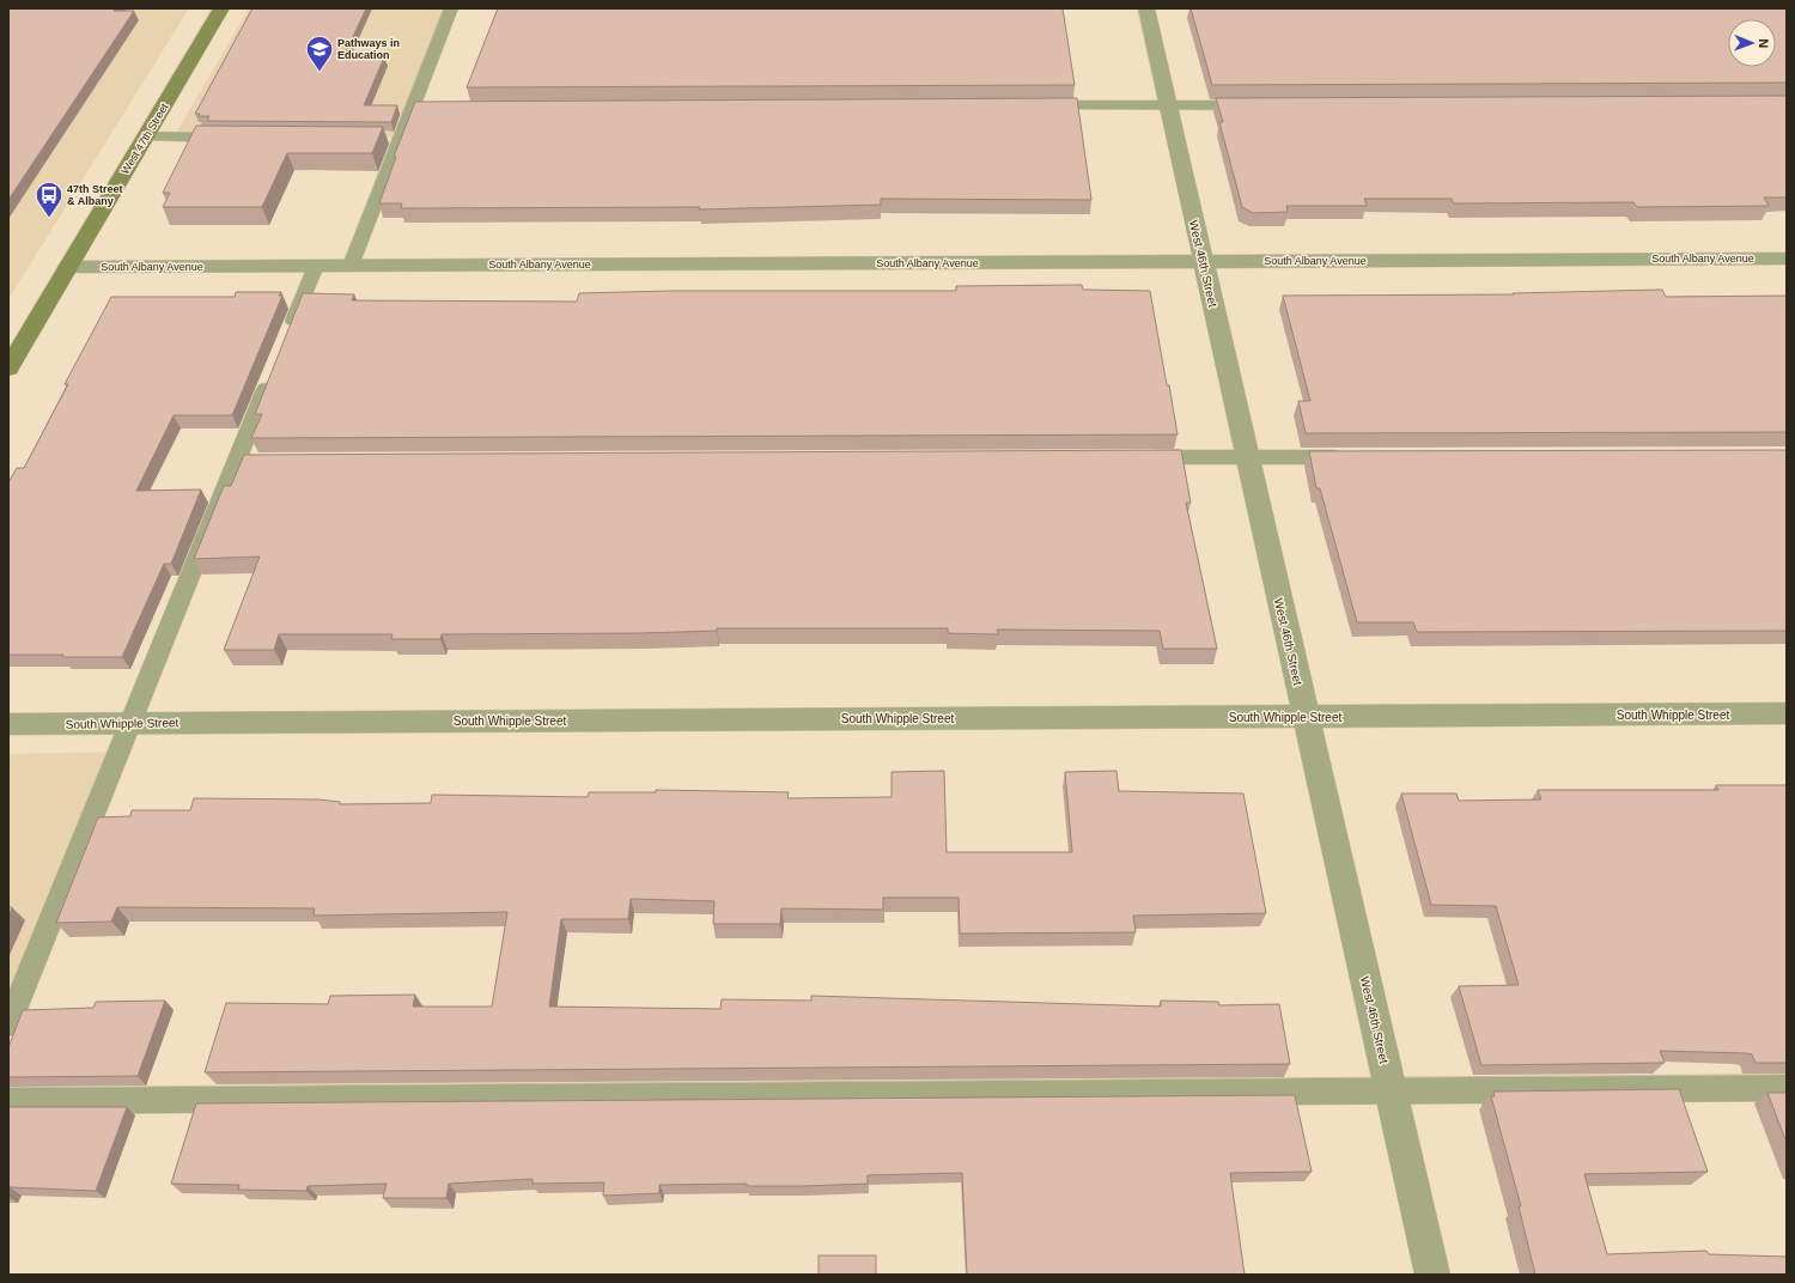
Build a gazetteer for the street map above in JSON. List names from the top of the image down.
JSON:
{
  "streets": {
    "main road": ["West 47th Street"],
    "street": ["South Albany Avenue", "West 46th Street", "South Whipple Street"]
  },
  "crossings": [
    ["West 47th Street", "South Albany Avenue"],
    ["South Albany Avenue", "West 46th Street"],
    ["West 46th Street", "South Whipple Street"]
  ],
  "places": {
    "school or university": ["Pathways in Education"],
    "bus stop": ["47th Street & Albany"]
  },
  "north": "right"
}
